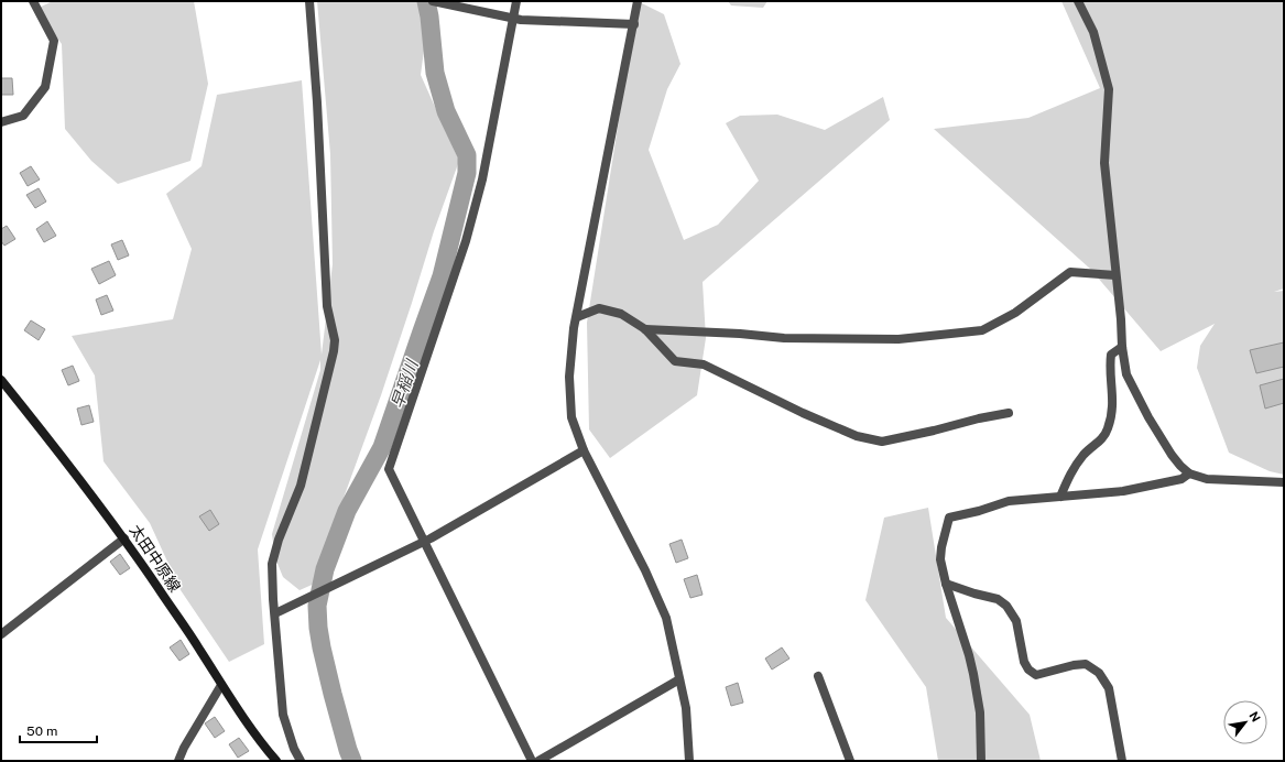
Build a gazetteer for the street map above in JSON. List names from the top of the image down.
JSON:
{
  "streets": {
    "main road": ["太田中原線"]
  },
  "water": ["早稲川"],
  "scale_bar": "50 m",
  "north": "top right"
}
